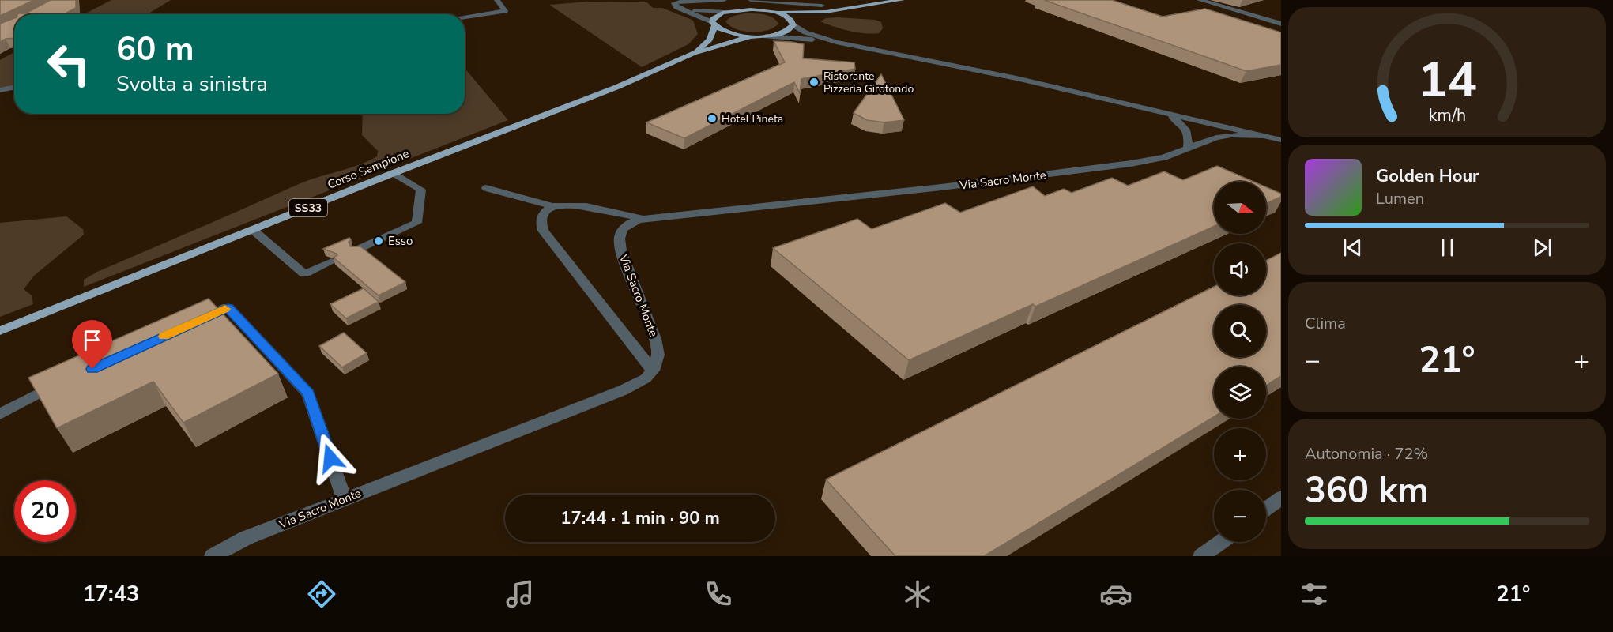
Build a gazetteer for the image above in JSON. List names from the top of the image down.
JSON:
{
  "streets": {
    "main road": ["Corso Sempione", "SS33"],
    "street": ["Via Sacro Monte"]
  },
  "places": ["Ristorante Pizzeria Girotondo", "Hotel Pineta", "Esso"],
  "north": "right",
  "page": {
    "turn": ["60 m", "Svolta a sinistra"],
    "song": ["Golden Hour", "Lumen"],
    "map_buttons": ["+", "−"],
    "tile": [
      "Clima",
      ["Autonomia · 72%", "360 km"]
    ],
    "heat": ["−", "21°", "+"],
    "limit": "20",
    "trip": "17:44 · 1 min · 90 m",
    "tabs": ["17:43", "21°"],
    "gauge": ["14", "km/h"]
  }
}
